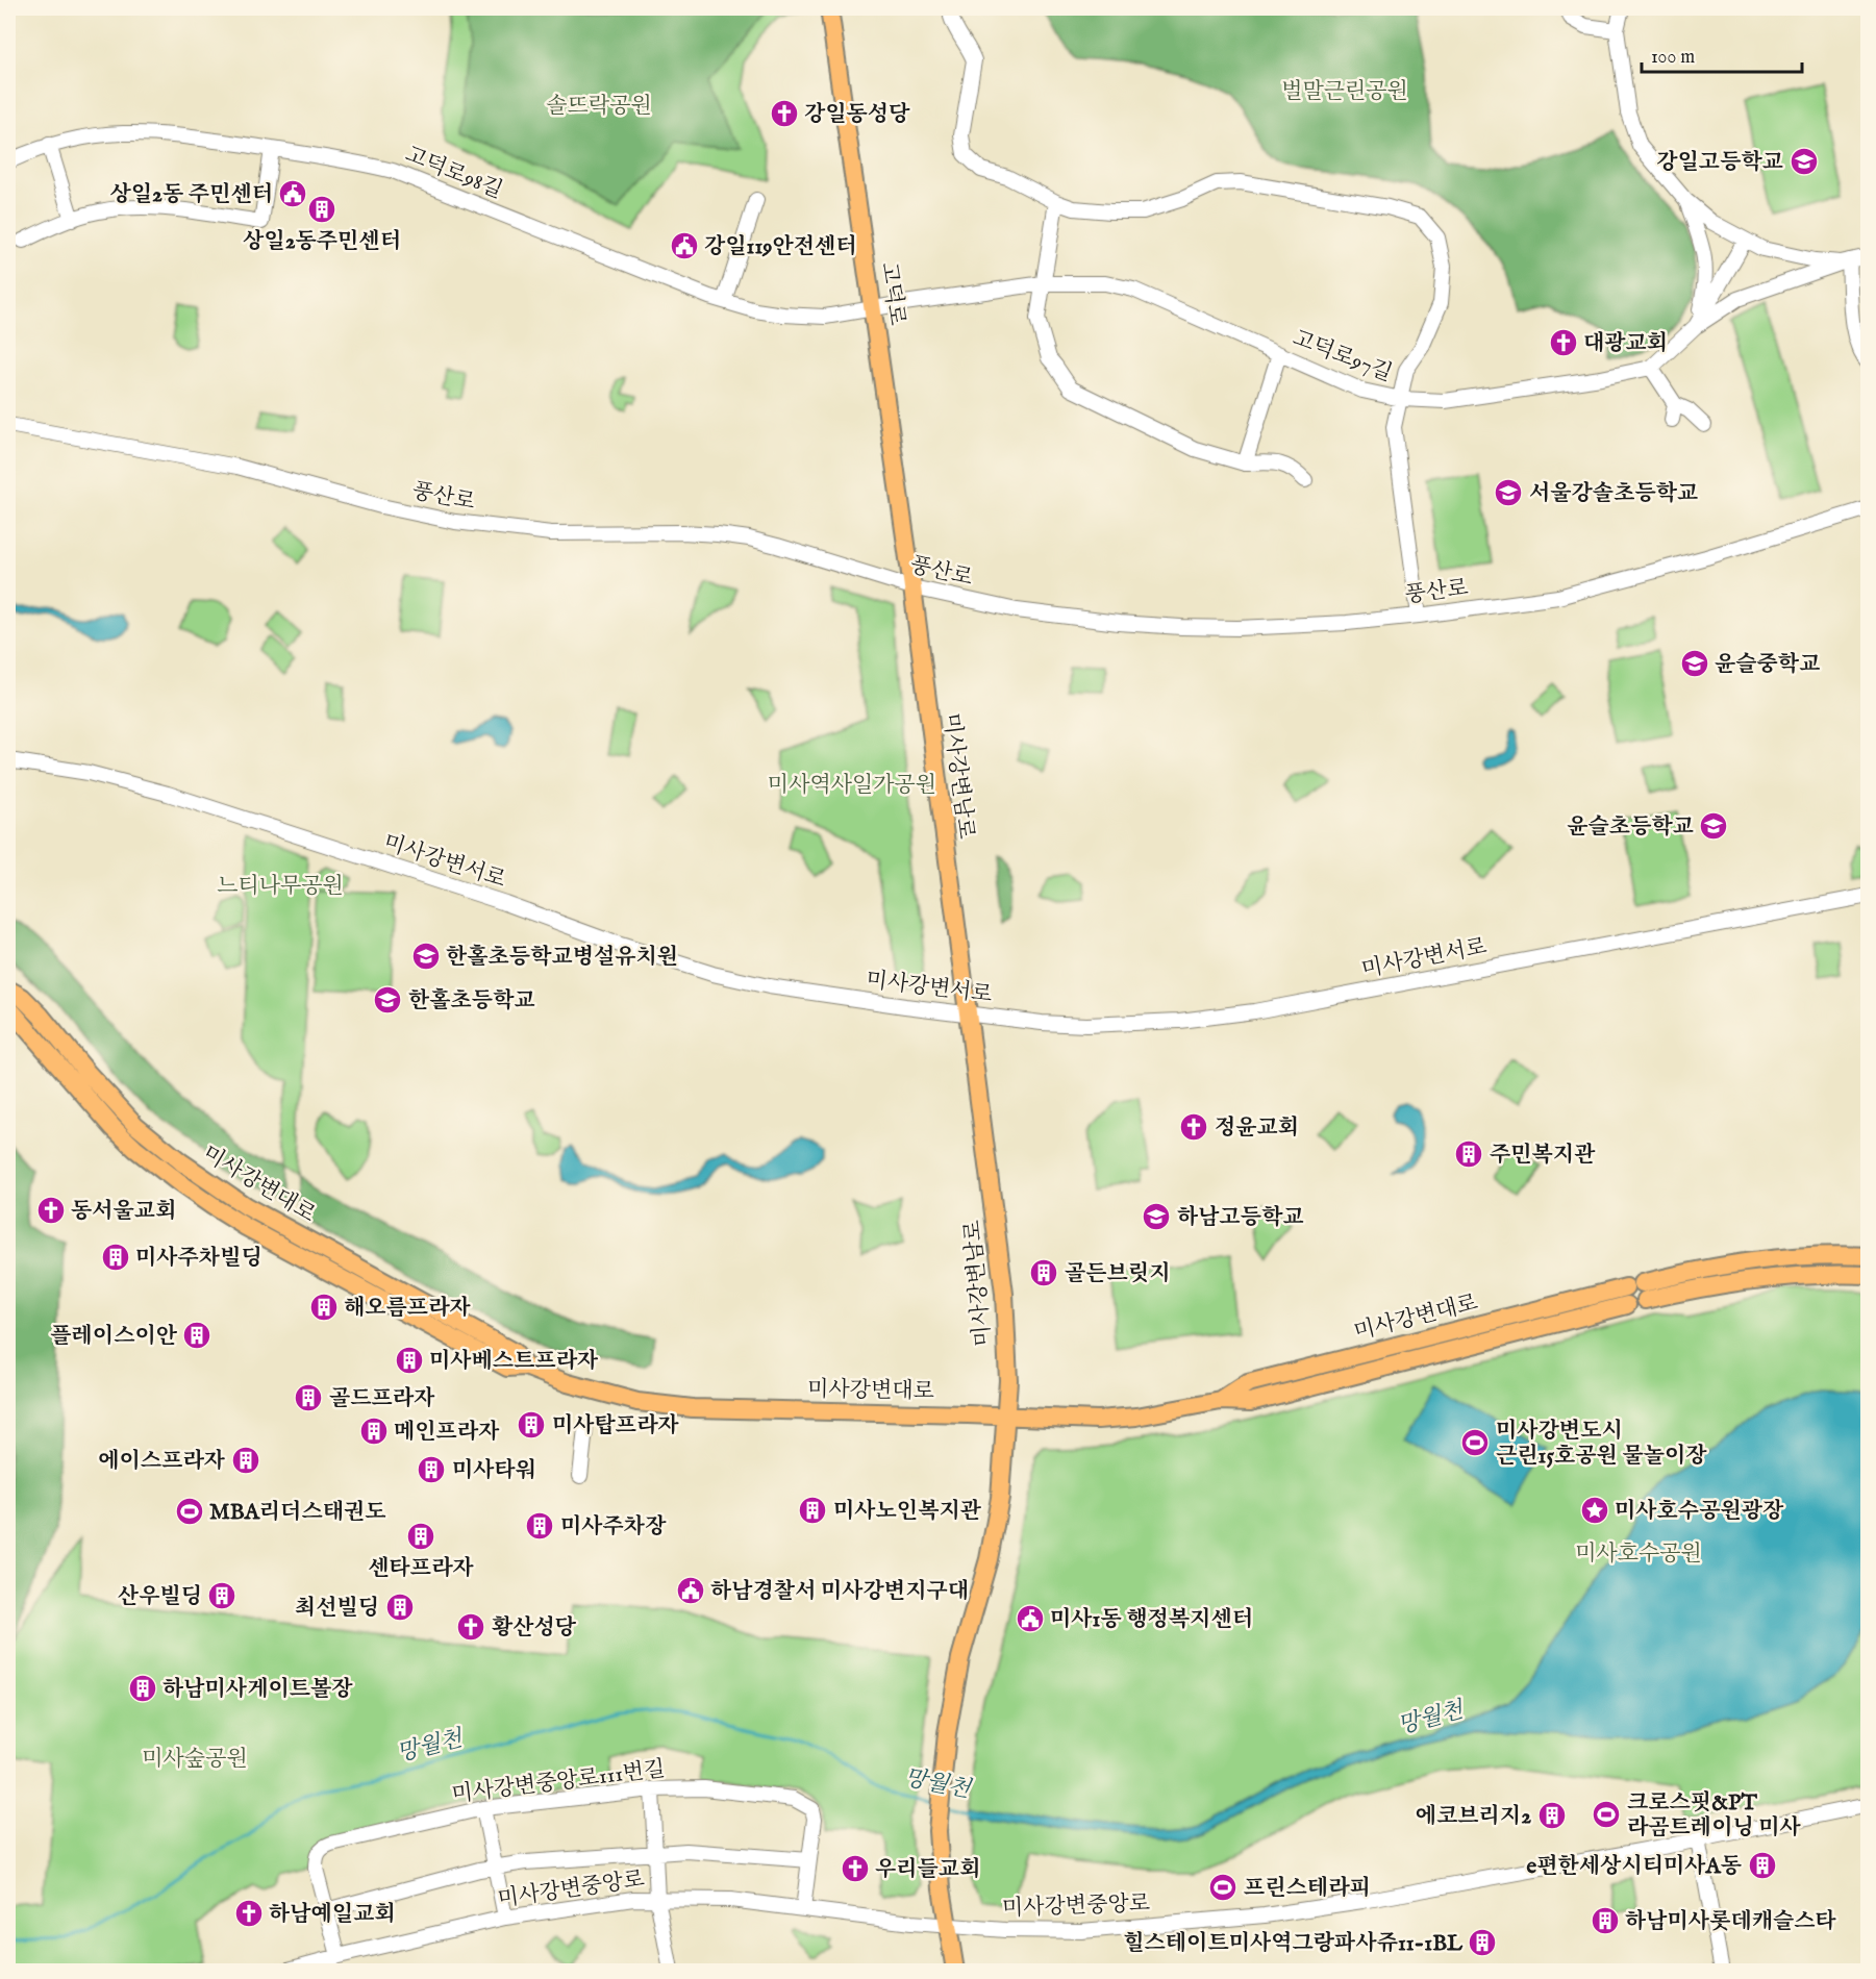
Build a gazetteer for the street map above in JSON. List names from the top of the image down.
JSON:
{
  "streets": {
    "main road": ["고덕로", "미사강변남로", "미사강변대로"],
    "street": [
      "고덕로98길",
      "고덕로97길",
      "풍산로",
      "미사강변서로",
      "미사강변중앙로111번길",
      "미사강변중앙로"
    ]
  },
  "crossings": [
    ["고덕로98길", "고덕로"],
    ["고덕로98길", "고덕로97길"],
    ["고덕로", "고덕로97길"],
    ["고덕로", "풍산로"],
    ["고덕로", "미사강변남로"],
    ["풍산로", "미사강변남로"],
    ["미사강변남로", "미사강변서로"],
    ["미사강변남로", "미사강변대로"],
    ["미사강변남로", "미사강변중앙로"],
    ["미사강변중앙로111번길", "미사강변중앙로"]
  ],
  "water": ["망월천"],
  "parks": [
    "벌말근린공원",
    "솔뜨락공원",
    "미사역사일가공원",
    "느티나무공원",
    "미사호수공원",
    "미사숲공원"
  ],
  "places": {
    "church": [
      "강일동성당",
      "대광교회",
      "정윤교회",
      "동서울교회",
      "황산성당",
      "우리들교회",
      "하남예일교회"
    ],
    "school or university": [
      "강일고등학교",
      "서울강솔초등학교",
      "윤슬중학교",
      "윤슬초등학교",
      "한홀초등학교병설유치원",
      "한홀초등학교",
      "하남고등학교"
    ],
    "public building": [
      "상일2동 주민센터",
      "강일119안전센터",
      "하남경찰서 미사강변지구대",
      "미사1동 행정복지센터"
    ],
    "building": [
      "상일2동주민센터",
      "주민복지관",
      "미사주차빌딩",
      "골든브릿지",
      "해오름프라자",
      "플레이스이안",
      "미사베스트프라자",
      "골드프라자",
      "미사탑프라자",
      "메인프라자",
      "에이스프라자",
      "미사타워",
      "미사노인복지관",
      "미사주차장",
      "센타프라자",
      "산우빌딩",
      "최선빌딩",
      "하남미사게이트볼장",
      "에코브리지2",
      "e편한세상시티미사A동",
      "하남미사롯데캐슬스타",
      "힐스테이트미사역그랑파사쥬11-1BL"
    ],
    "sports": [
      "미사강변도시 근린15호공원 물놀이장",
      "MBA리더스태권도",
      "크로스핏&PT 라곰트레이닝 미사",
      "프린스테라피"
    ],
    "place": ["미사호수공원광장"]
  },
  "scale_bar": "100 m"
}
